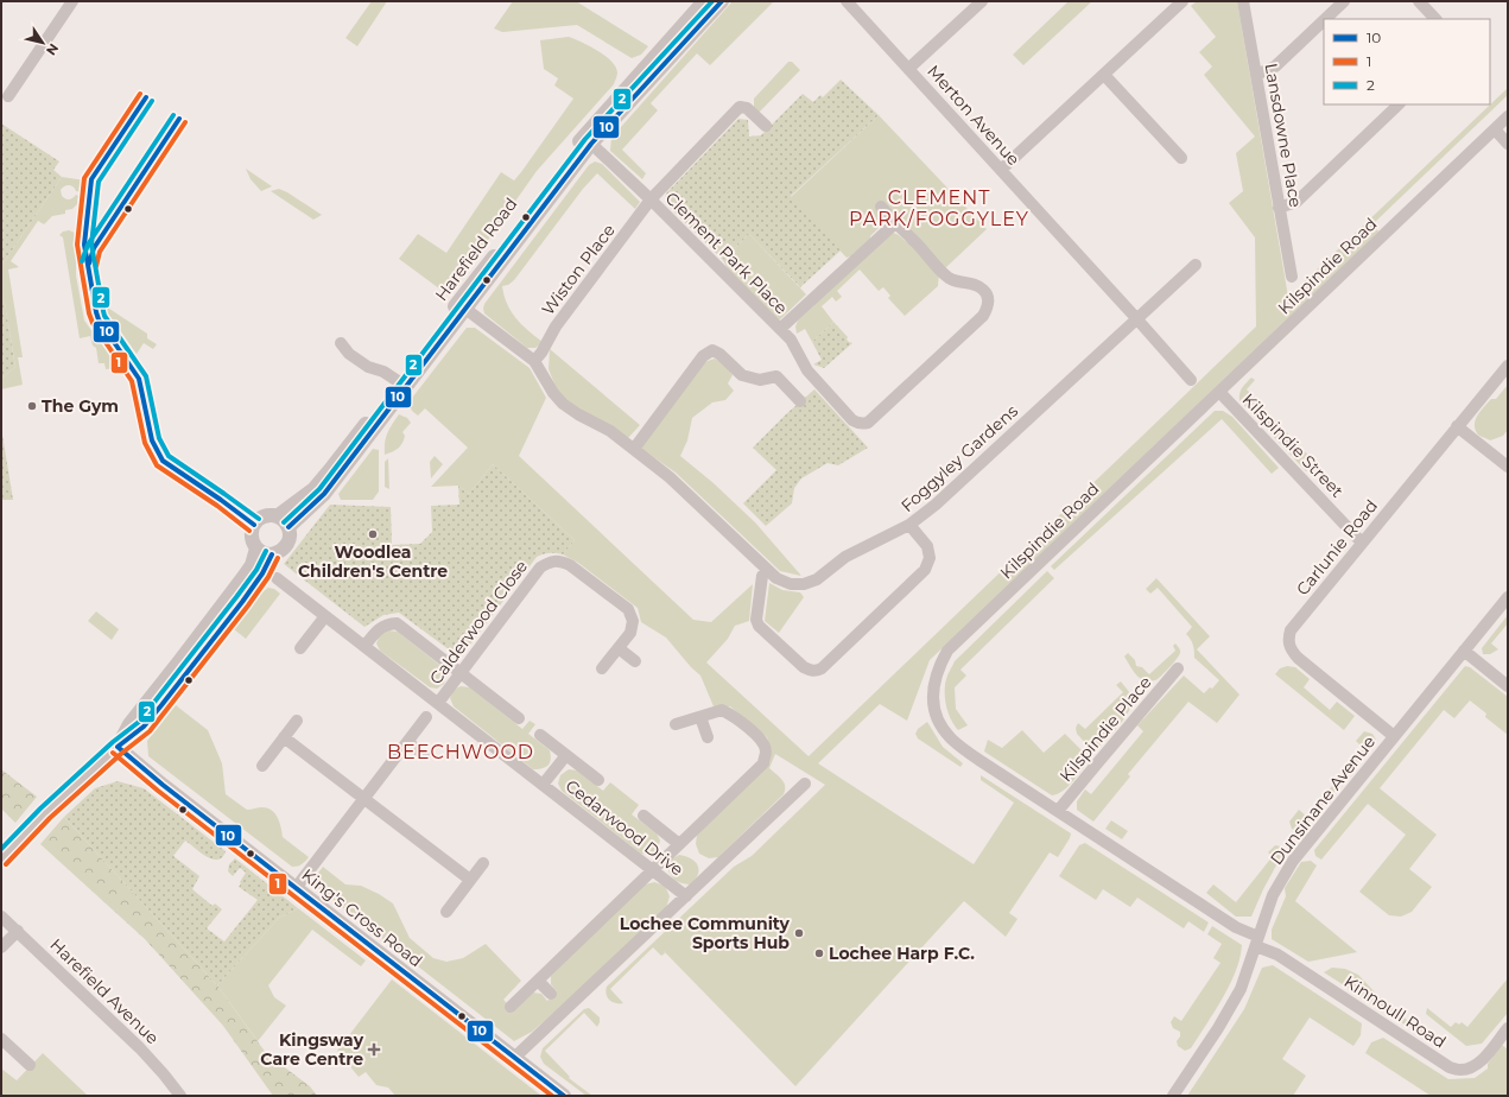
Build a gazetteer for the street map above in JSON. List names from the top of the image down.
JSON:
{
  "streets": {
    "street": [
      "Merton Avenue",
      "Lansdowne Place",
      "Harefield Road",
      "Clement Park Place",
      "Kilspindie Road",
      "Wiston Place",
      "Kilspindie Street",
      "Foggyley Gardens",
      "Carlunie Road",
      "Calderwood Close",
      "Kilspindie Place",
      "Dunsinane Avenue",
      "Cedarwood Drive",
      "King's Cross Road",
      "Harefield Avenue",
      "Kinnoull Road"
    ]
  },
  "crossings": [
    ["Merton Avenue", "Foggyley Gardens"],
    ["Harefield Road", "Clement Park Place"],
    ["Harefield Road", "Foggyley Gardens"],
    ["Harefield Road", "King's Cross Road"],
    ["Clement Park Place", "Wiston Place"],
    ["Kilspindie Road", "Kilspindie Street"],
    ["Kilspindie Road", "Kilspindie Place"],
    ["Kilspindie Road", "Dunsinane Avenue"],
    ["Kilspindie Road", "Kinnoull Road"],
    ["Wiston Place", "Foggyley Gardens"],
    ["Kilspindie Street", "Carlunie Road"],
    ["Carlunie Road", "Dunsinane Avenue"],
    ["Calderwood Close", "Cedarwood Drive"],
    ["Dunsinane Avenue", "Kinnoull Road"]
  ],
  "districts": ["CLEMENT PARK/FOGGYLEY", "BEECHWOOD"],
  "places": {
    "other": [
      "The Gym",
      "Woodlea Children's Centre",
      "Lochee Community Sports Hub",
      "Lochee Harp F.C."
    ],
    "health": ["Kingsway Care Centre"]
  },
  "lines": ["transit line 10", "transit line 2", "transit line 1"],
  "legend": ["10", "1", "2"],
  "north": "bottom right"
}
